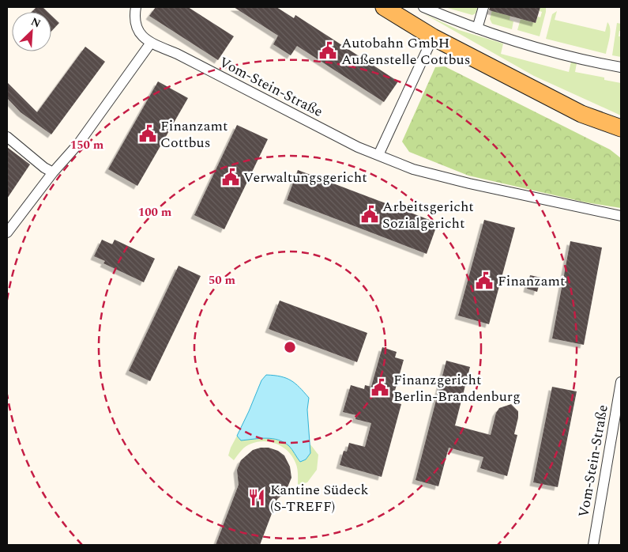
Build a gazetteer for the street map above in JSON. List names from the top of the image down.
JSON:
{
  "streets": {
    "street": ["Vom-Stein-Straße"]
  },
  "places": {
    "public building": [
      "Autobahn GmbH Außenstelle Cottbus",
      "Finanzamt Cottbus",
      "Verwaltungsgericht",
      "Arbeitsgericht Sozialgericht",
      "Finanzamt",
      "Finanzgericht Berlin-Brandenburg"
    ],
    "restaurant": ["Kantine Südeck (S-TREFF)"]
  },
  "north": "top right",
  "rings": ["150 m", "100 m", "50 m"]
}
